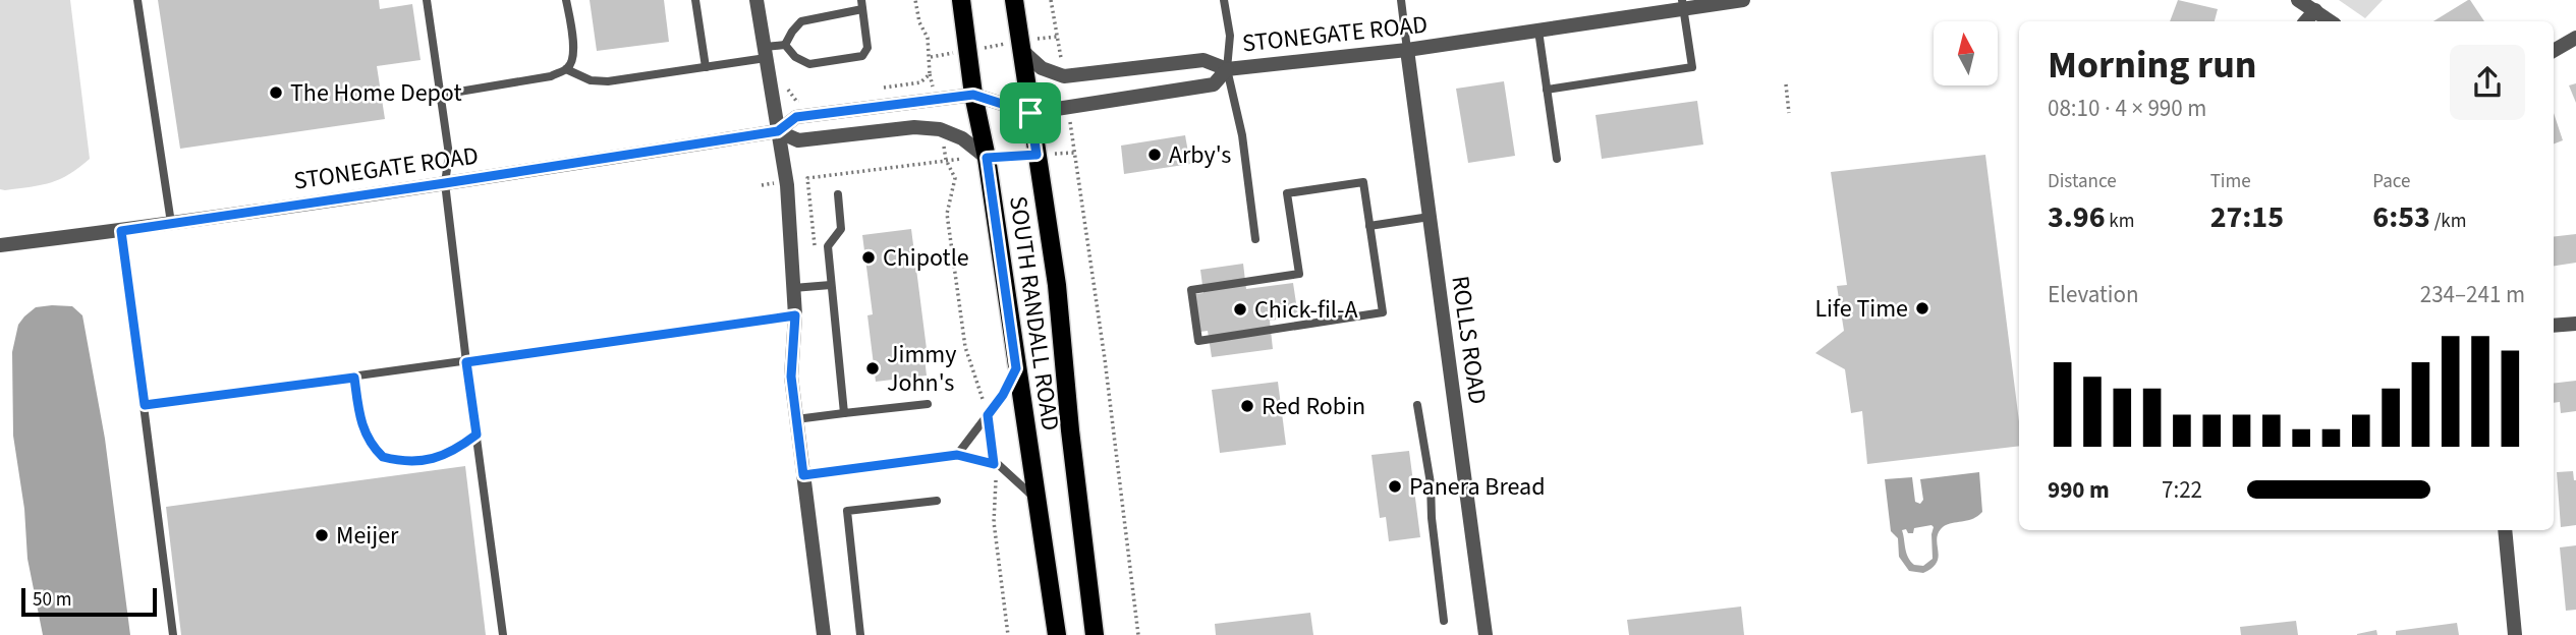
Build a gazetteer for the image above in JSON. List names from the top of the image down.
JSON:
{
  "streets": {
    "main road": ["SOUTH RANDALL ROAD"],
    "street": ["STONEGATE ROAD", "ROLLS ROAD"]
  },
  "crossings": [
    ["STONEGATE ROAD", "SOUTH RANDALL ROAD"],
    ["STONEGATE ROAD", "ROLLS ROAD"]
  ],
  "places": [
    "The Home Depot",
    "Arby's",
    "Chipotle",
    "Life Time",
    "Chick-fil-A",
    "Jimmy John's",
    "Red Robin",
    "Panera Bread",
    "Meijer"
  ],
  "scale_bar": "50 m",
  "north": "top",
  "page": {
    "heading": ["Morning run", "08:10 · 4 × 990 m"],
    "stats": [
      ["Distance", "3.96 km"],
      ["Time", "27:15"],
      ["Pace", "6:53 /km"]
    ],
    "chart": ["Elevation", "234–241 m"],
    "list": [
      {
        "name": "990 m",
        "note": "7:22"
      }
    ],
    "scale": "50 m"
  }
}
